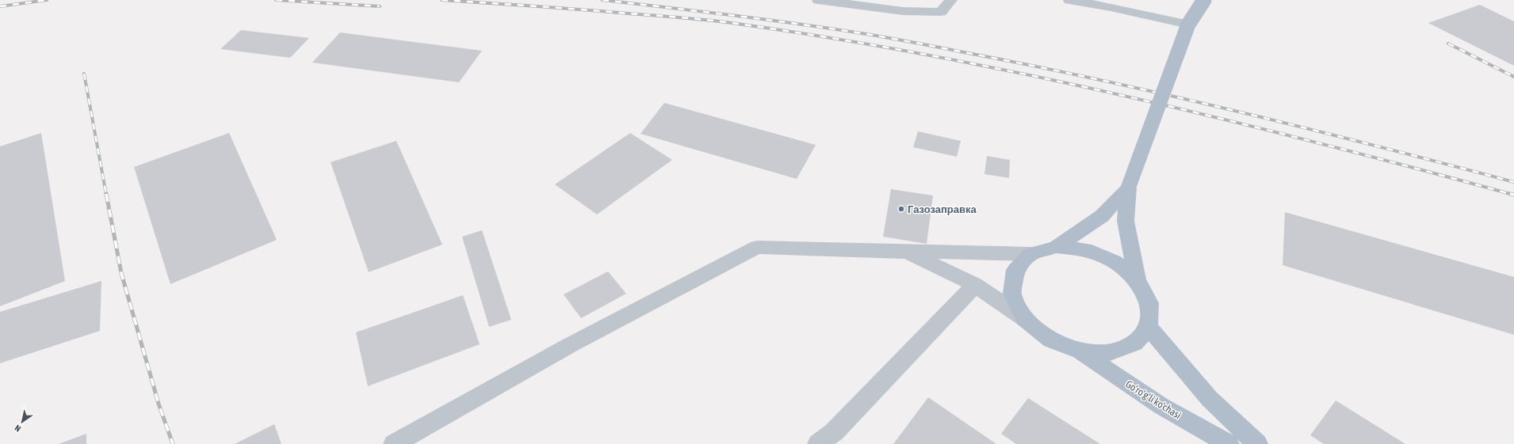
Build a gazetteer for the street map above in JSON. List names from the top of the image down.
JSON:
{
  "streets": {
    "main road": ["Go'ro'g'li ko'chasi"]
  },
  "places": ["Газозаправка"],
  "north": "bottom left"
}
